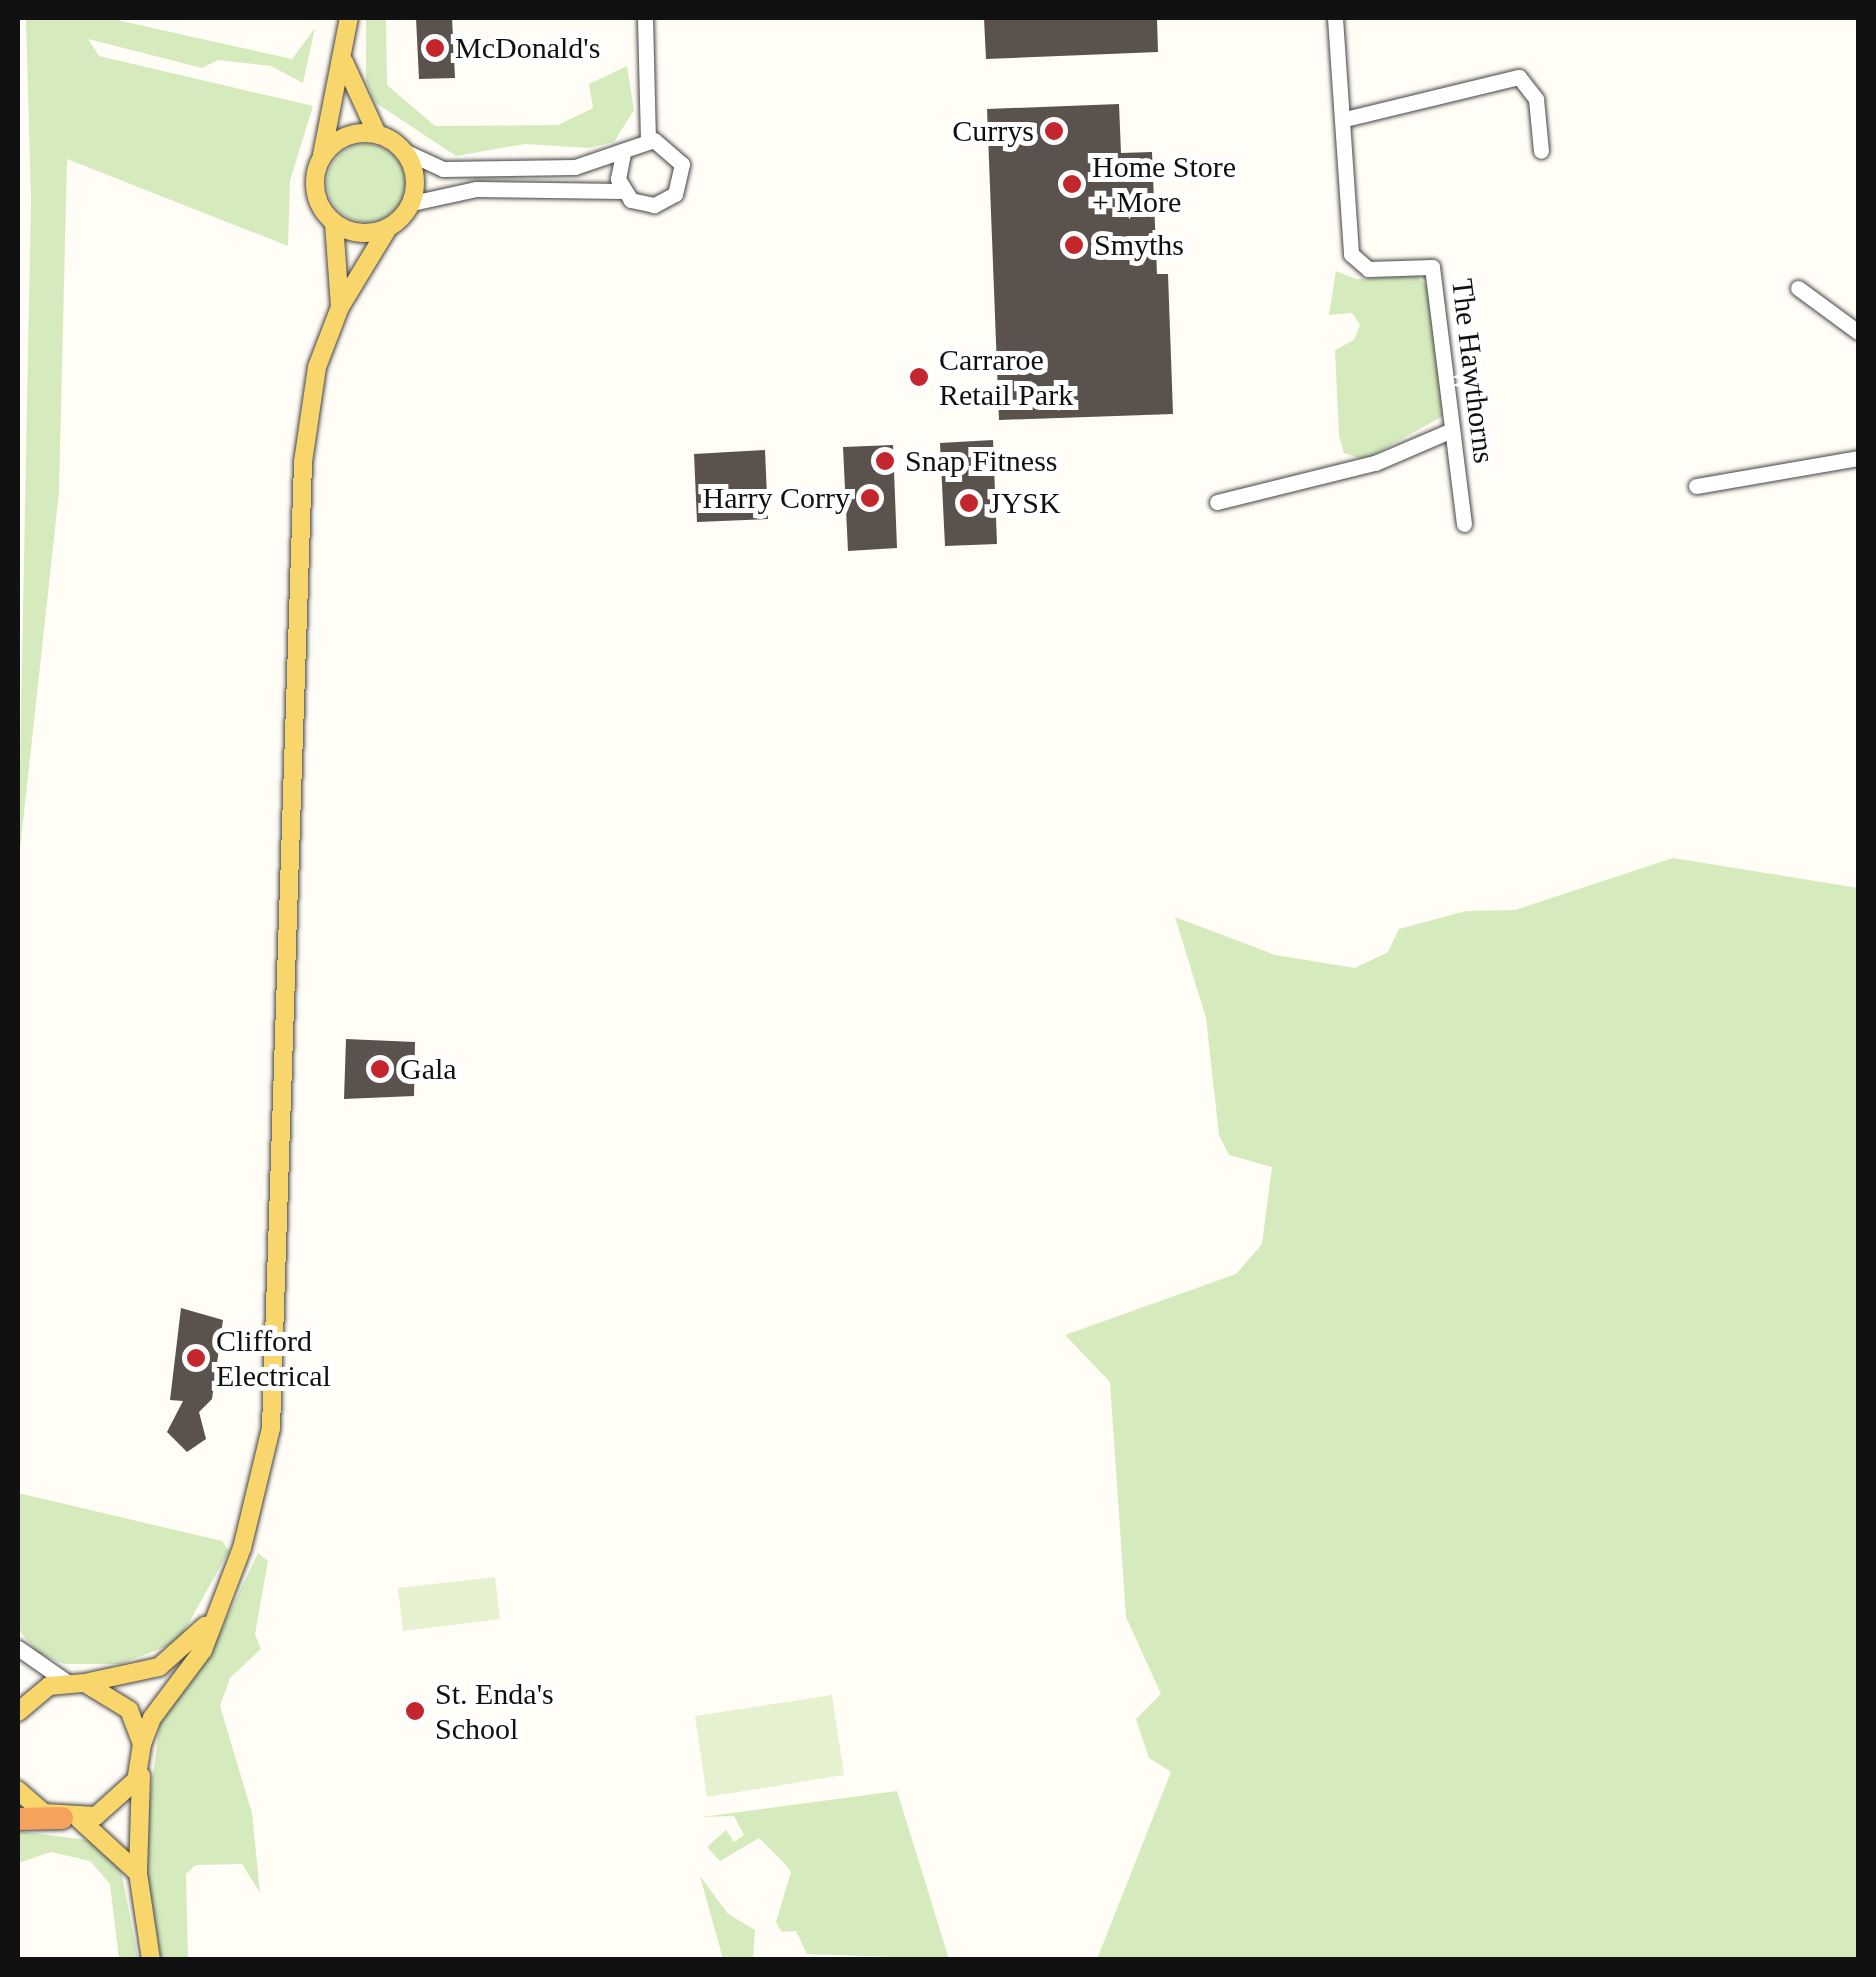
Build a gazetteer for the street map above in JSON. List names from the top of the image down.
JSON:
{
  "streets": {
    "street": ["The Hawthorns"]
  },
  "places": [
    "McDonald's",
    "Currys",
    "Home Store + More",
    "Smyths",
    "Carraroe Retail Park",
    "Snap Fitness",
    "Harry Corry",
    "JYSK",
    "Gala",
    "Clifford Electrical",
    "St. Enda's School"
  ]
}
